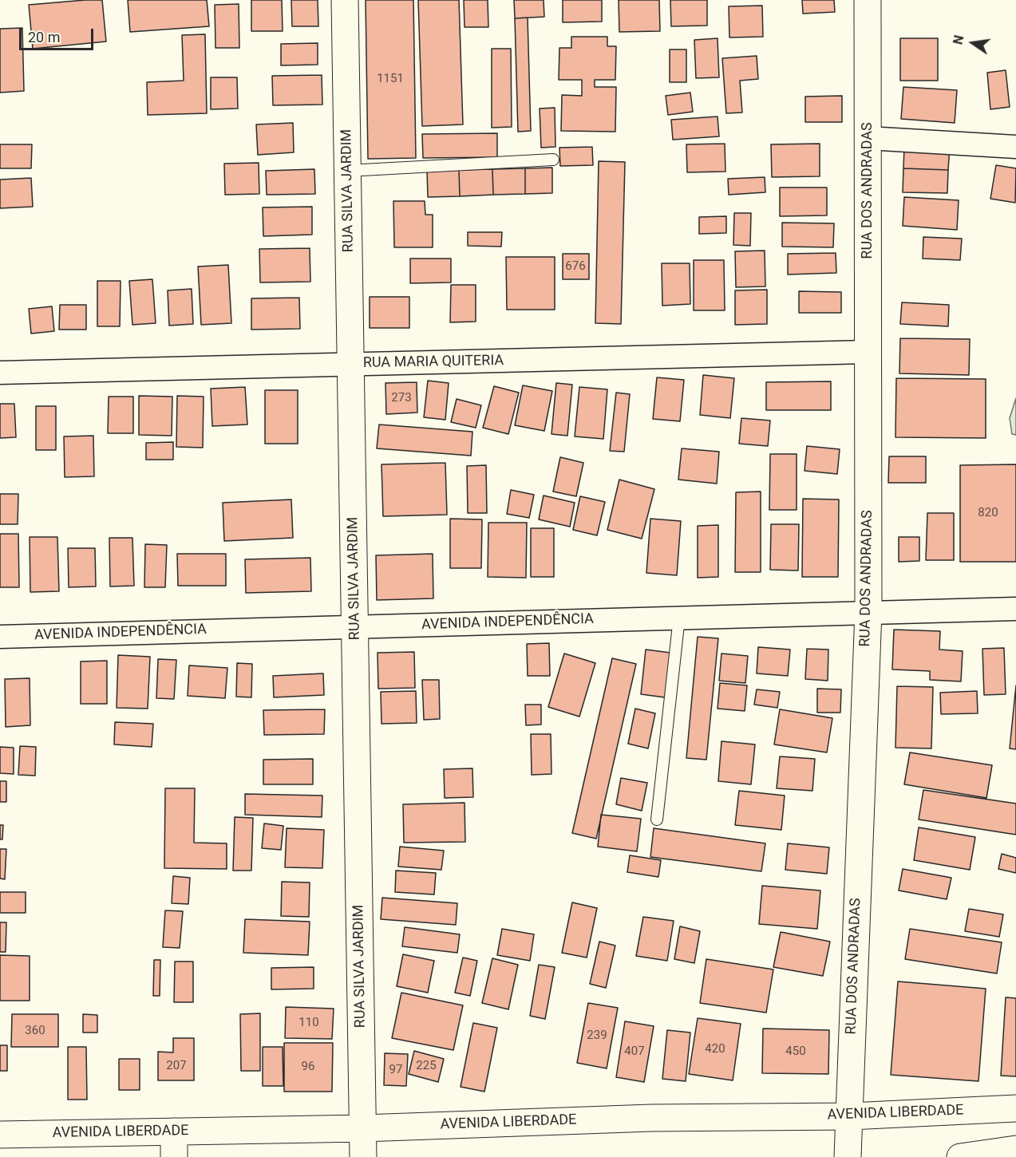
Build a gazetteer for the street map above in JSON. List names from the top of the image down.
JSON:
{
  "streets": {
    "street": [
      "RUA SILVA JARDIM",
      "RUA DOS ANDRADAS",
      "RUA MARIA QUITERIA",
      "AVENIDA INDEPENDÊNCIA",
      "AVENIDA LIBERDADE"
    ]
  },
  "crossings": [
    ["RUA SILVA JARDIM", "RUA MARIA QUITERIA"],
    ["RUA SILVA JARDIM", "AVENIDA INDEPENDÊNCIA"],
    ["RUA SILVA JARDIM", "AVENIDA LIBERDADE"],
    ["RUA DOS ANDRADAS", "RUA MARIA QUITERIA"],
    ["RUA DOS ANDRADAS", "AVENIDA INDEPENDÊNCIA"],
    ["RUA DOS ANDRADAS", "AVENIDA LIBERDADE"]
  ],
  "house_numbers": [
    "1151",
    "676",
    "273",
    "820",
    "110",
    "360",
    "239",
    "420",
    "407",
    "450",
    "207",
    "225",
    "96",
    "97"
  ],
  "scale_bar": "20 m",
  "north": "left"
}
